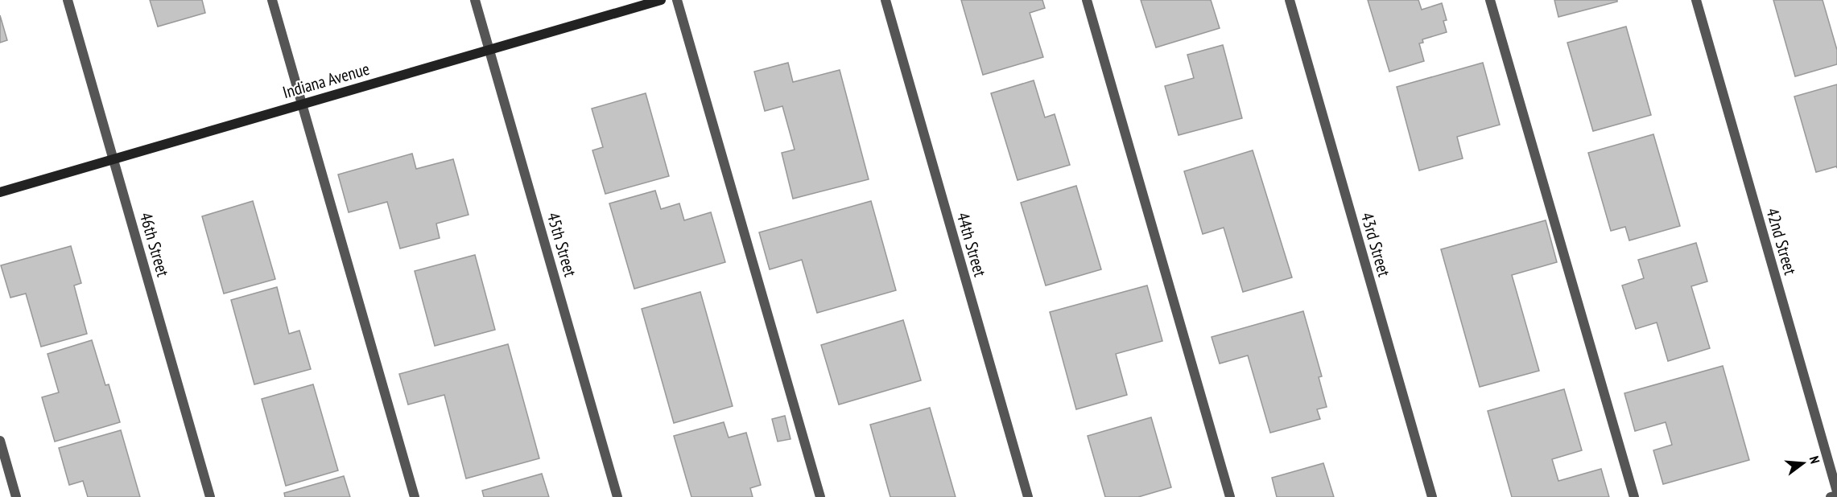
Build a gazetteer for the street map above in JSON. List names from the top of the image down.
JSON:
{
  "streets": {
    "main road": ["Indiana Avenue"],
    "street": [
      "42nd Street",
      "46th Street",
      "45th Street",
      "44th Street",
      "43rd Street"
    ]
  },
  "crossings": [
    ["Indiana Avenue", "46th Street"],
    ["Indiana Avenue", "45th Street"]
  ],
  "north": "right"
}
